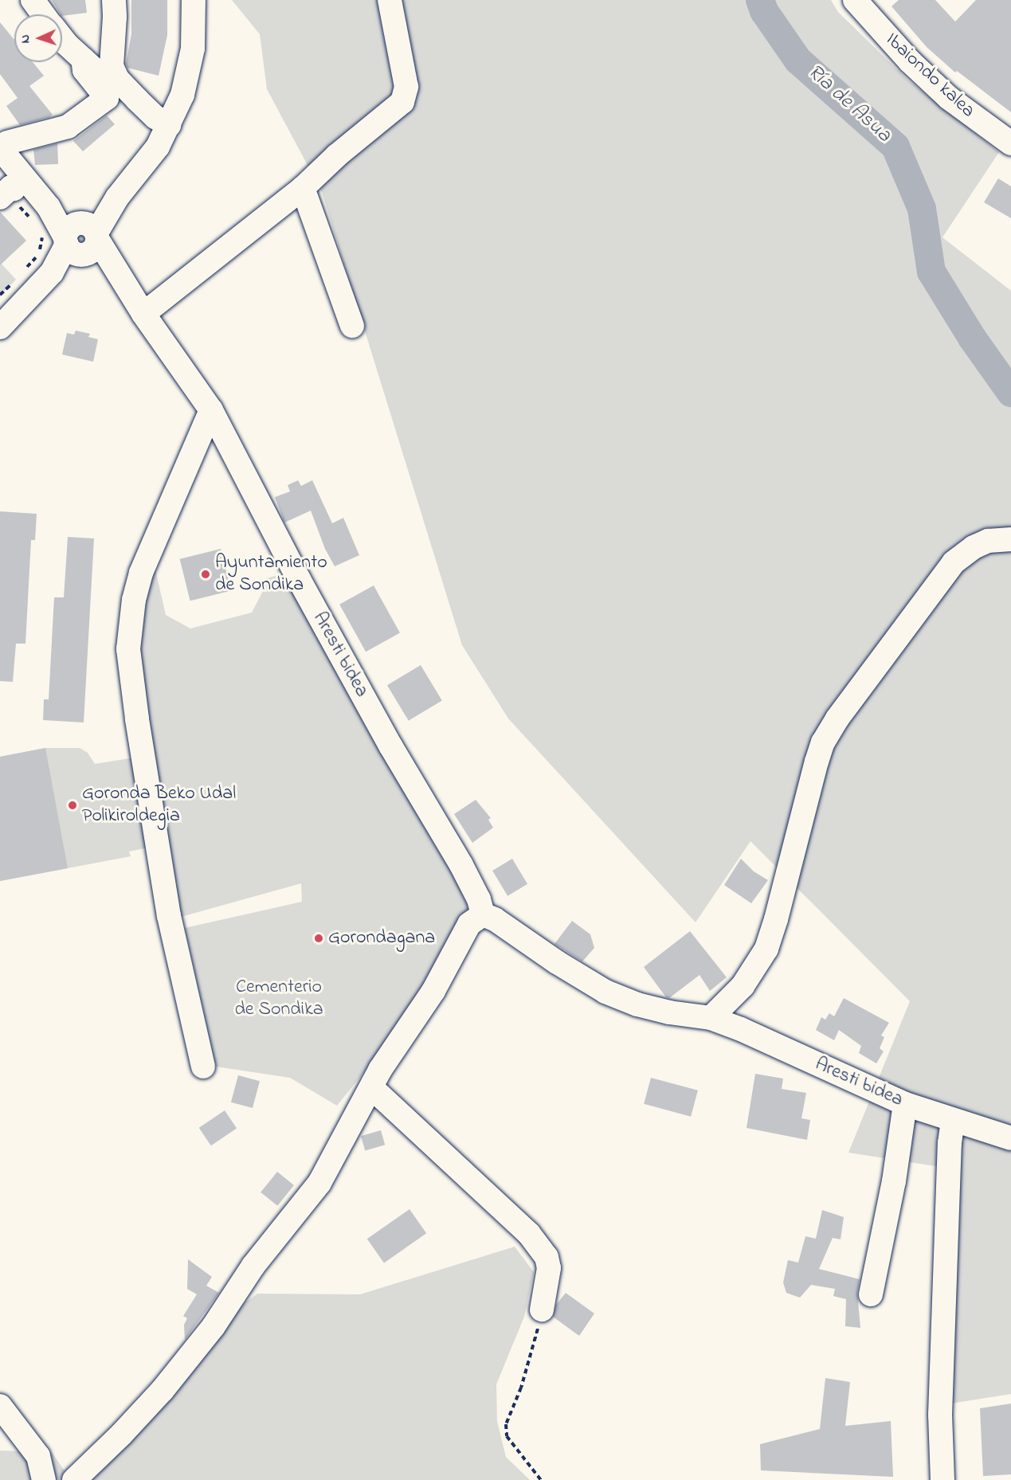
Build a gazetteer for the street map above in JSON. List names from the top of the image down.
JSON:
{
  "streets": {
    "street": ["Ibaiondo kalea", "Aresti bidea"]
  },
  "water": ["Ría de Asua"],
  "parks": ["Cementerio de Sondika"],
  "places": ["Ayuntamiento de Sondika", "Goronda Beko Udal Polikiroldegia", "Gorondagana"],
  "north": "left"
}
